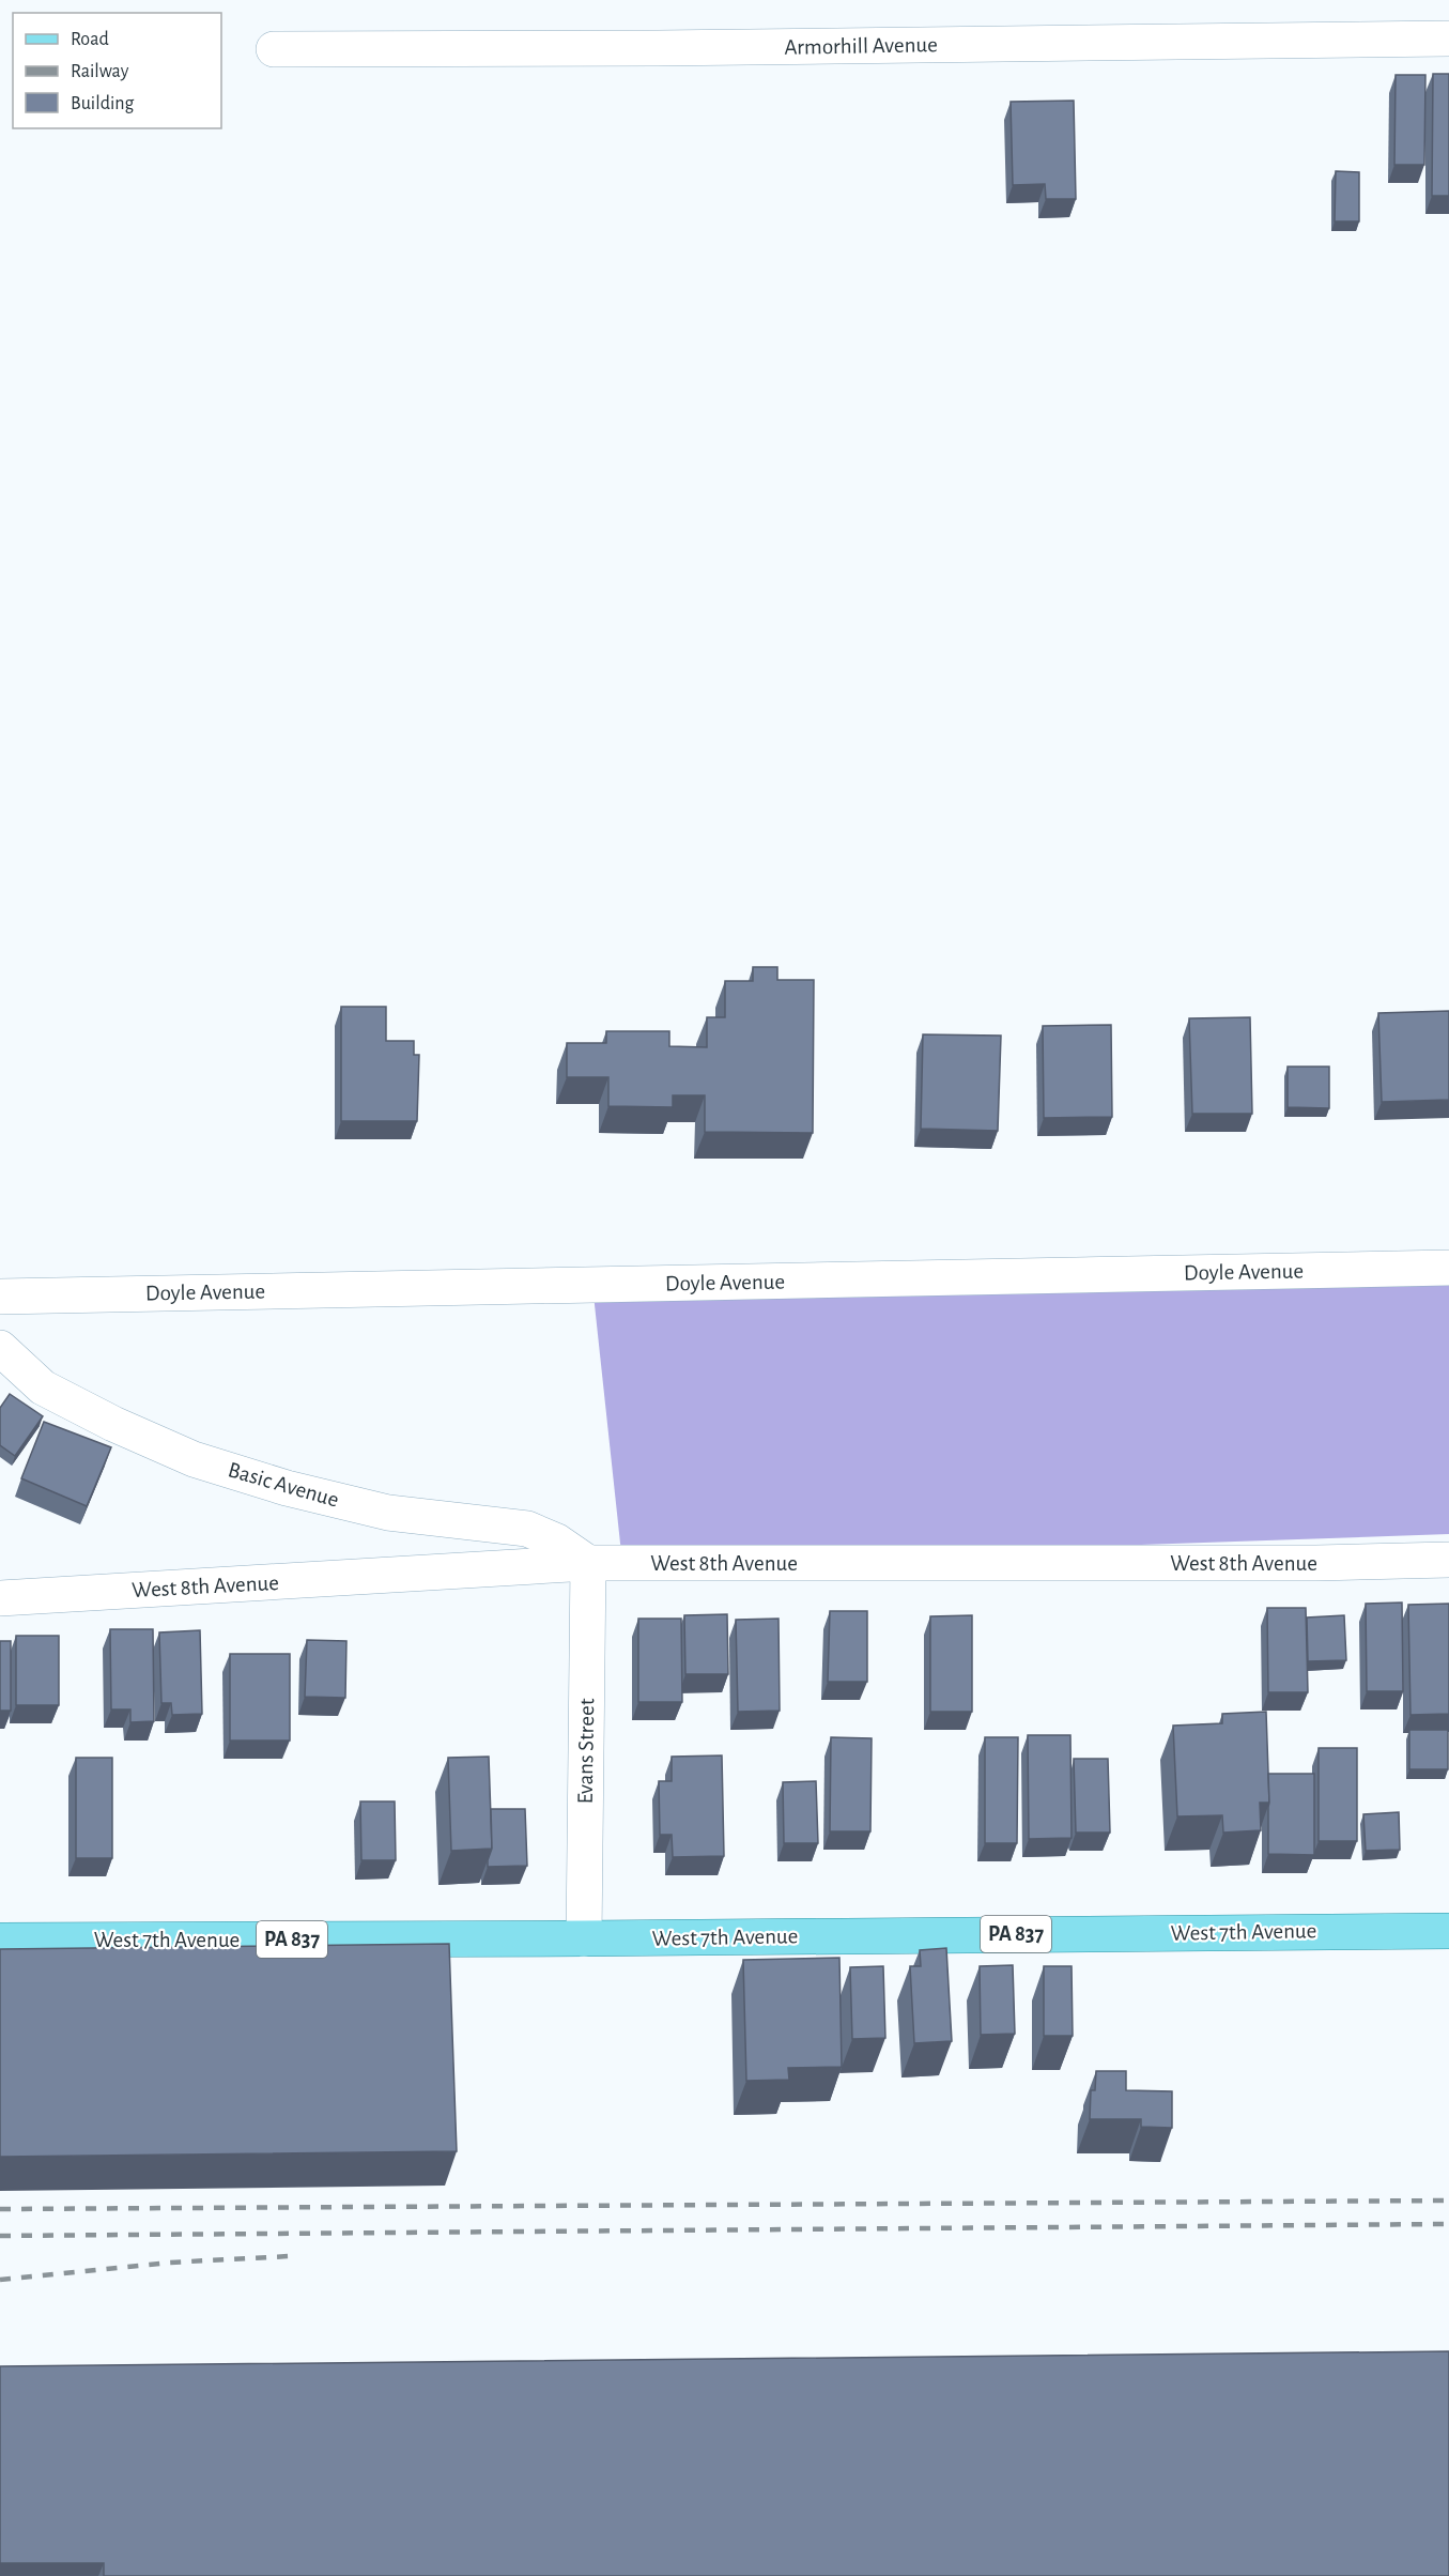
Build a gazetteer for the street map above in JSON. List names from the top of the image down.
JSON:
{
  "streets": {
    "main road": ["West 7th Avenue", "PA 837"],
    "street": [
      "Armorhill Avenue",
      "Doyle Avenue",
      "Basic Avenue",
      "West 8th Avenue",
      "Evans Street"
    ]
  },
  "crossings": [
    ["Basic Avenue", "West 8th Avenue"],
    ["Basic Avenue", "Evans Street"],
    ["West 8th Avenue", "Evans Street"],
    ["Evans Street", "West 7th Avenue"]
  ],
  "legend": ["Road", "Railway", "Building"]
}
